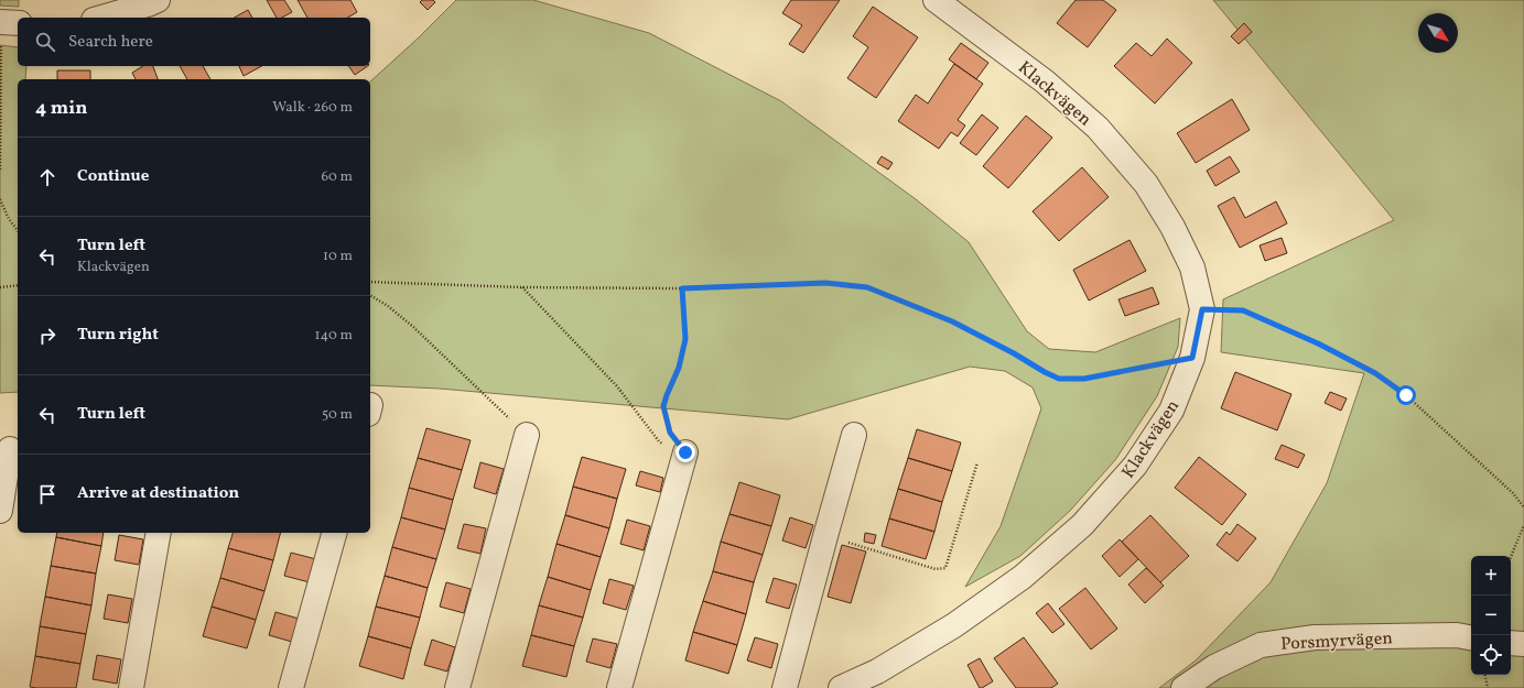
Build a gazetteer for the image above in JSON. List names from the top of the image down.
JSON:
{
  "streets": {
    "street": ["Klackvägen", "Porsmyrvägen"]
  },
  "north": "bottom right",
  "page": {
    "search": "Search here",
    "heading": ["4 min", "Walk · 260 m"],
    "list": [
      ["Continue", "60 m"],
      ["Turn left", "Klackvägen", "10 m"],
      ["Turn right", "140 m"],
      ["Turn left", "50 m"],
      "Arrive at destination"
    ],
    "map_buttons": ["+", "−"]
  }
}
